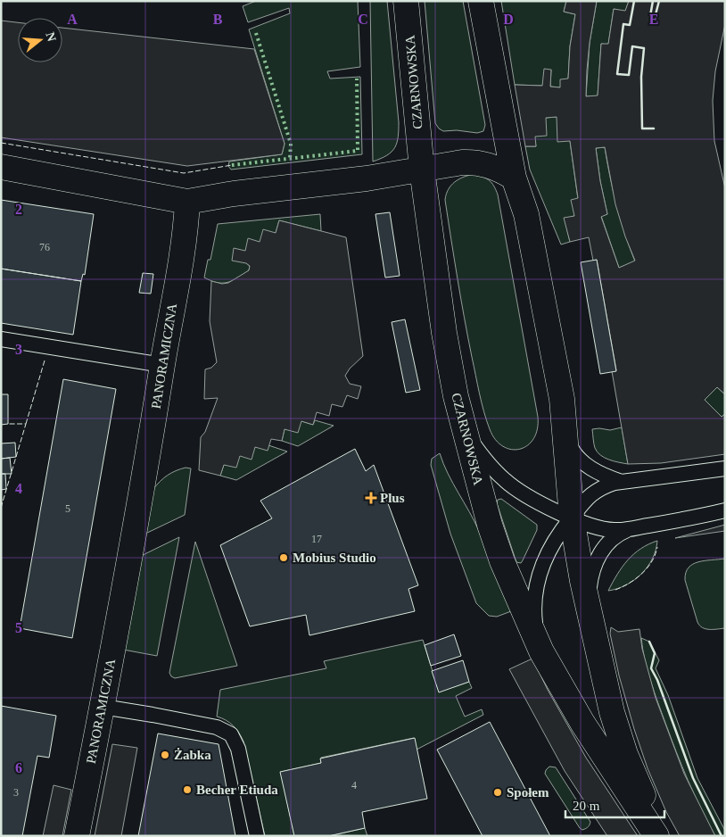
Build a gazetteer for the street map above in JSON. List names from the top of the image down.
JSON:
{
  "streets": {
    "street": ["CZARNOWSKA", "PANORAMICZNA"]
  },
  "places": {
    "health": ["Plus"],
    "other": [
      "Mobius Studio",
      "Żabka",
      "Becher Etiuda",
      "Społem"
    ]
  },
  "house_numbers": [
    "76",
    "5",
    "17",
    "4",
    "3"
  ],
  "scale_bar": "20 m",
  "north": "right",
  "grid": {
    "columns": [
      "A",
      "B",
      "C",
      "D",
      "E"
    ],
    "rows": [
      "2",
      "3",
      "4",
      "5",
      "6"
    ]
  }
}
